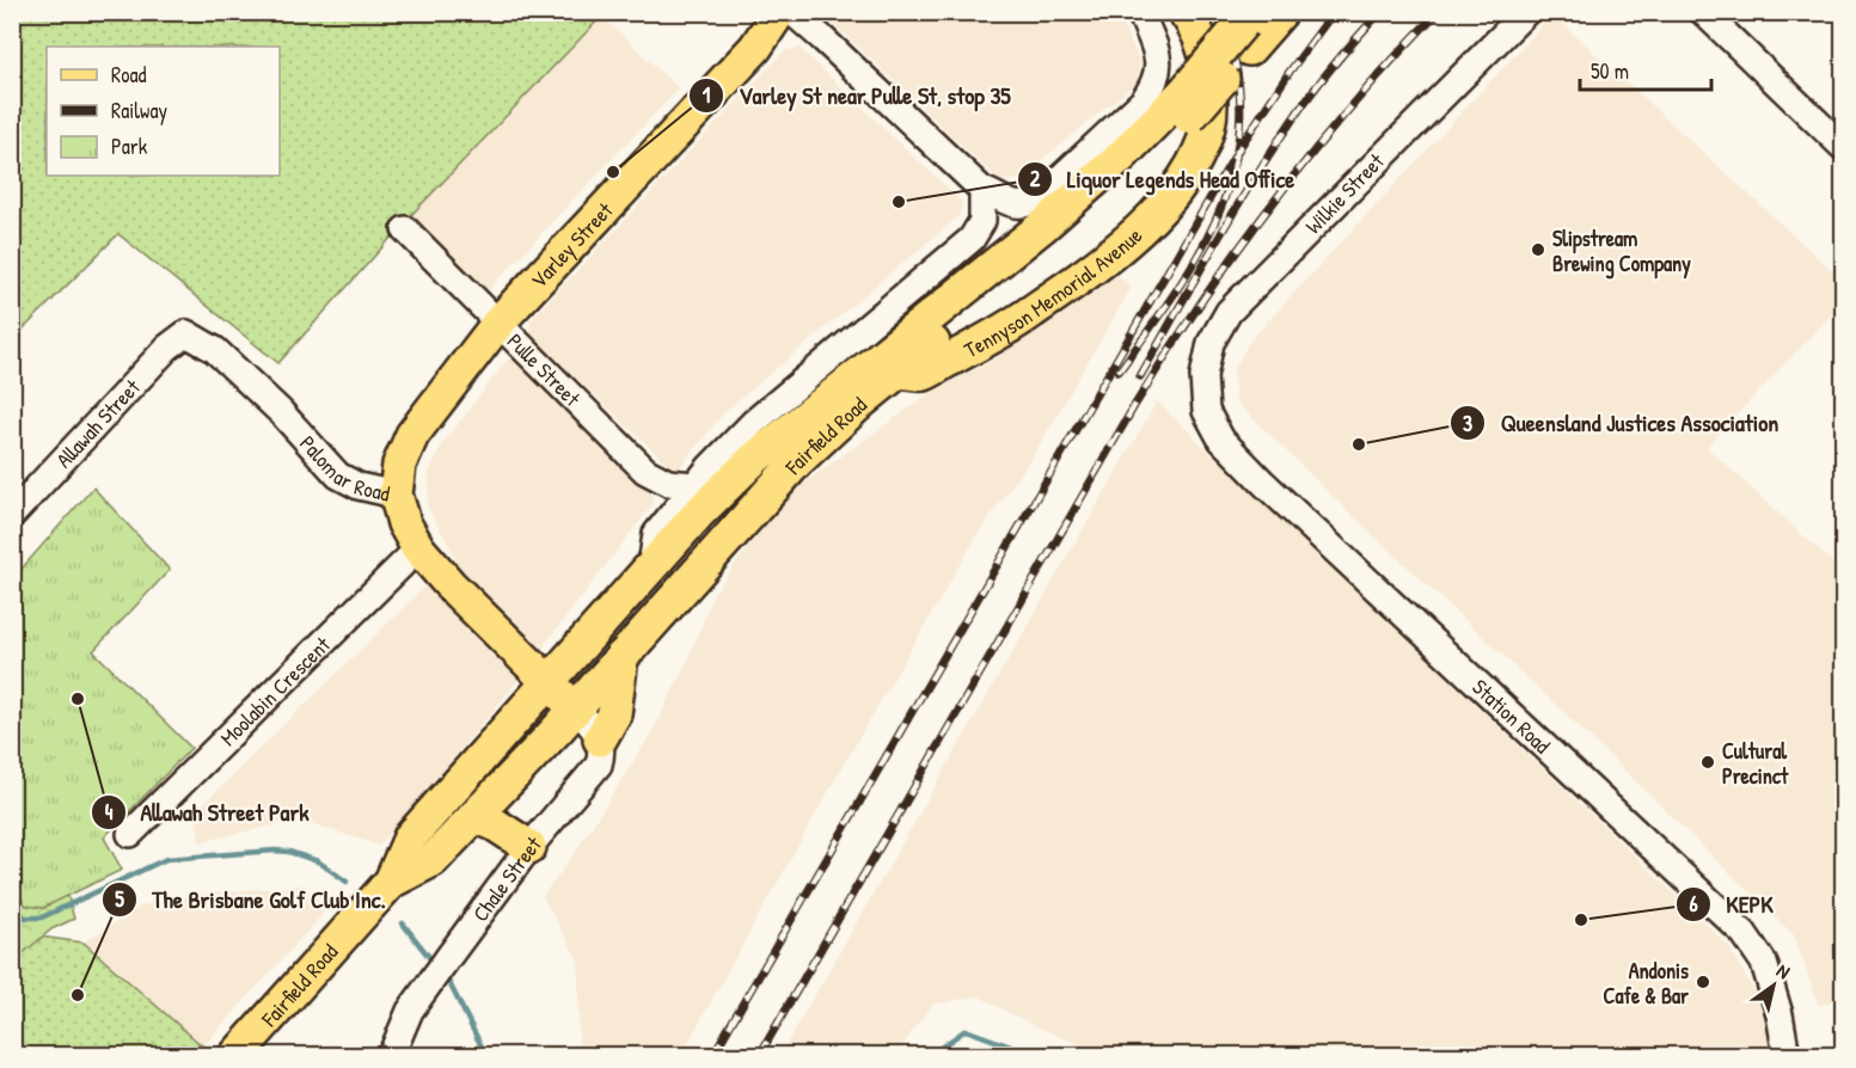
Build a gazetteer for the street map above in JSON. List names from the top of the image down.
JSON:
{
  "streets": {
    "main road": [
      "Varley Street",
      "Tennyson Memorial Avenue",
      "Fairfield Road",
      "Palomar Road"
    ],
    "street": [
      "Wilkie Street",
      "Pulle Street",
      "Allawah Street",
      "Moolabin Crescent",
      "Station Road",
      "Chale Street"
    ]
  },
  "crossings": [
    ["Wilkie Street", "Station Road"],
    ["Varley Street", "Pulle Street"],
    ["Varley Street", "Palomar Road"],
    ["Tennyson Memorial Avenue", "Fairfield Road"],
    ["Pulle Street", "Fairfield Road"],
    ["Allawah Street", "Palomar Road"],
    ["Fairfield Road", "Palomar Road"],
    ["Palomar Road", "Moolabin Crescent"]
  ],
  "places": [
    "Varley St near Pulle St, stop 35",
    "Liquor Legends Head Office",
    "Slipstream Brewing Company",
    "Queensland Justices Association",
    "Allawah Street Park",
    "Cultural Precinct",
    "KEPK",
    "Andonis Cafe & Bar",
    "The Brisbane Golf Club Inc."
  ],
  "legend": ["Road", "Railway", "Park"],
  "scale_bar": "50 m",
  "north": "top right"
}
